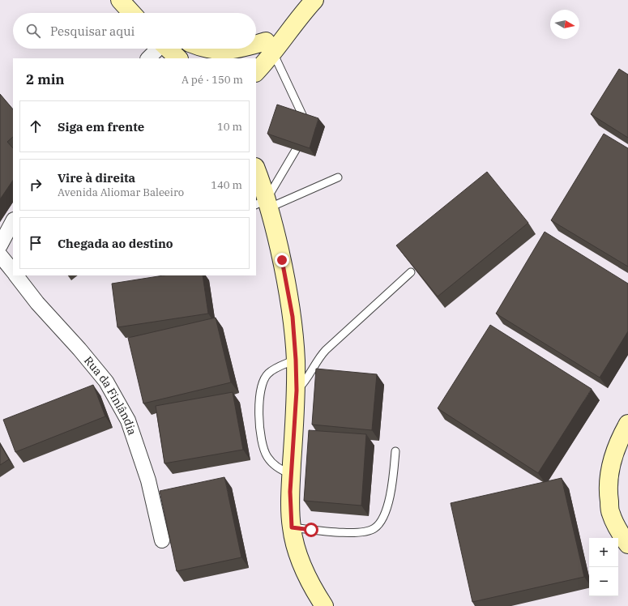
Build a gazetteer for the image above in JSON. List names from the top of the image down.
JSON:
{
  "streets": {
    "street": ["Rua da Finlândia"]
  },
  "north": "right",
  "page": {
    "search": "Pesquisar aqui",
    "heading": ["2 min", "A pé · 150 m"],
    "list": [
      ["Siga em frente", "10 m"],
      ["Vire à direita", "Avenida Aliomar Baleeiro", "140 m"],
      "Chegada ao destino"
    ],
    "map_buttons": ["+", "−"]
  }
}
